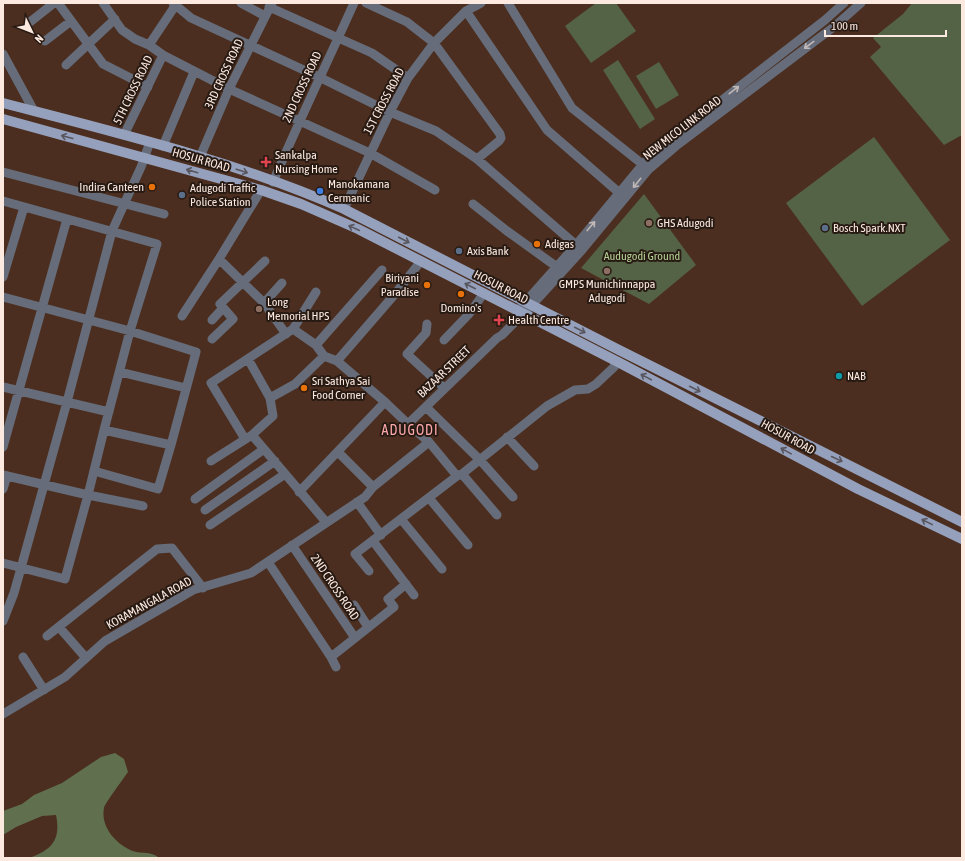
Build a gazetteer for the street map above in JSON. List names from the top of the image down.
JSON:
{
  "streets": {
    "main road": ["HOSUR ROAD"],
    "street": [
      "3RD CROSS ROAD",
      "2ND CROSS ROAD",
      "5TH CROSS ROAD",
      "1ST CROSS ROAD",
      "NEW MICO LINK ROAD",
      "BAZAAR STREET",
      "KORAMANGALA ROAD"
    ]
  },
  "crossings": [
    ["3RD CROSS ROAD", "HOSUR ROAD"],
    ["2ND CROSS ROAD", "HOSUR ROAD"],
    ["2ND CROSS ROAD", "KORAMANGALA ROAD"],
    ["5TH CROSS ROAD", "HOSUR ROAD"],
    ["1ST CROSS ROAD", "HOSUR ROAD"],
    ["NEW MICO LINK ROAD", "HOSUR ROAD"],
    ["NEW MICO LINK ROAD", "BAZAAR STREET"],
    ["HOSUR ROAD", "BAZAAR STREET"]
  ],
  "districts": ["ADUGODI"],
  "parks": ["Audugodi Ground"],
  "places": {
    "health": ["Sankalpa Nursing Home", "Health Centre"],
    "other": [
      "Indira Canteen",
      "Manokamana Cermanic",
      "Adugodi Traffic Police Station",
      "GHS Adugodi",
      "Bosch Spark.NXT",
      "Adigas",
      "Axis Bank",
      "GMPS Munichinnappa Adugodi",
      "Biriyani Paradise",
      "Domino's",
      "Long Memorial HPS",
      "NAB",
      "Sri Sathya Sai Food Corner"
    ]
  },
  "scale_bar": "100 m",
  "north": "bottom right"
}
